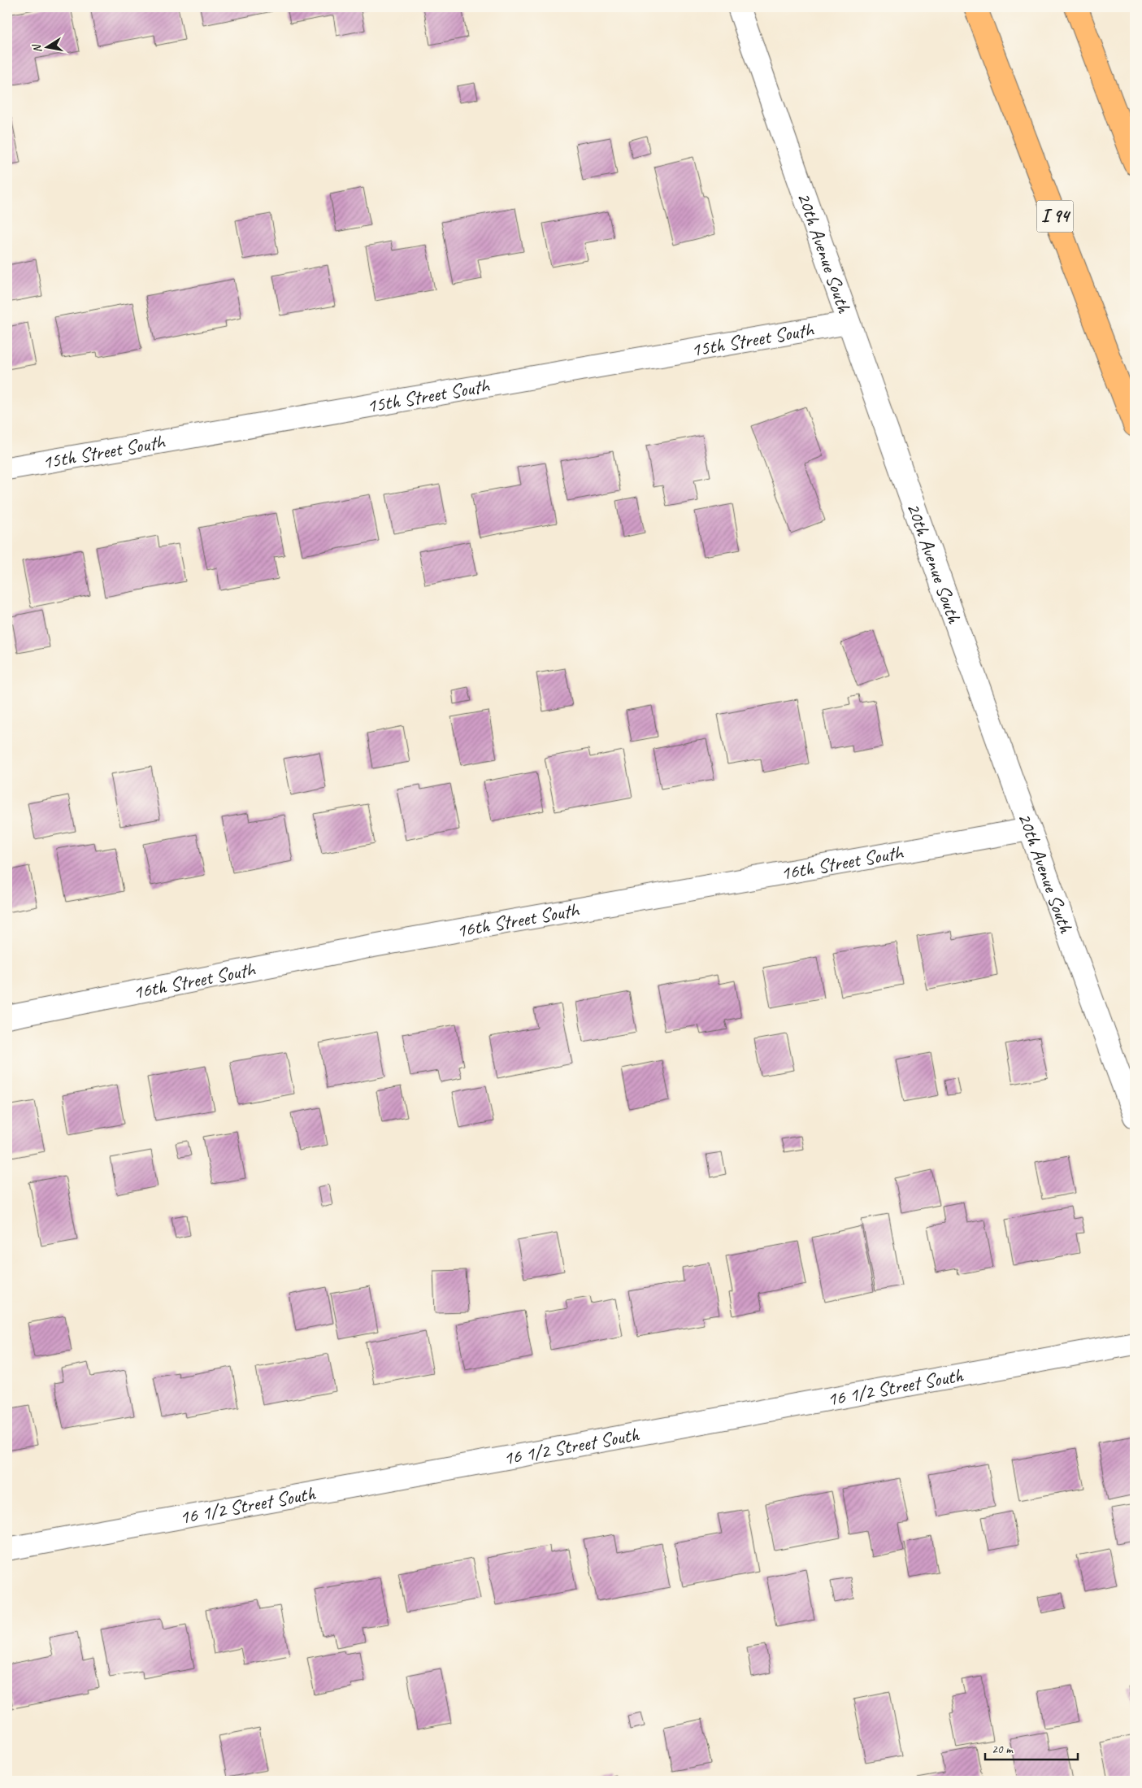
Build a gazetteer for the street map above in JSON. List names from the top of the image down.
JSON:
{
  "streets": {
    "highway": ["I 94"],
    "street": [
      "20th Avenue South",
      "15th Street South",
      "16th Street South",
      "16 1/2 Street South"
    ]
  },
  "crossings": [
    ["20th Avenue South", "15th Street South"],
    ["20th Avenue South", "16th Street South"]
  ],
  "scale_bar": "20 m",
  "north": "left"
}
